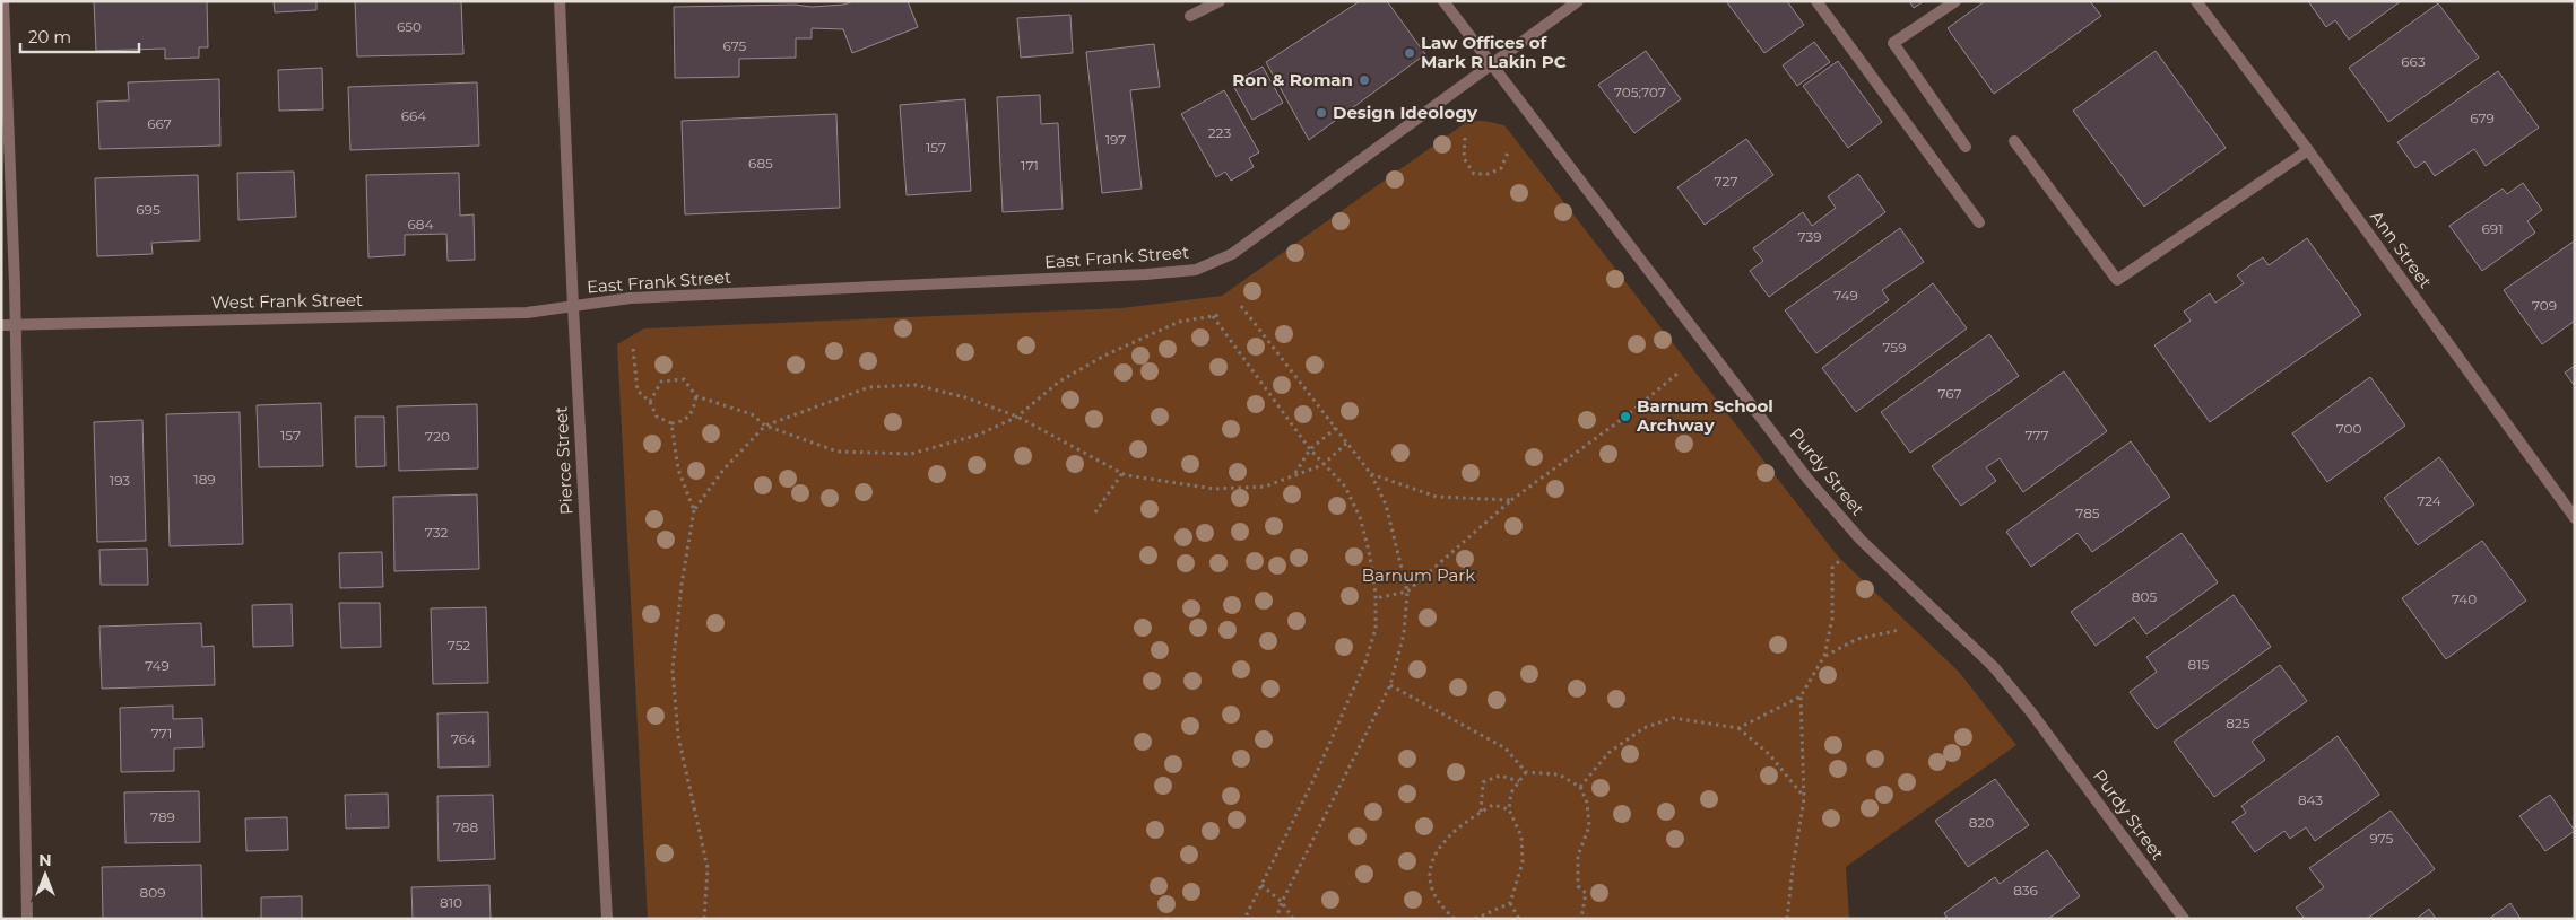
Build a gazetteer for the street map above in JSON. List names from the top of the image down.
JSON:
{
  "streets": {
    "street": [
      "Ann Street",
      "East Frank Street",
      "West Frank Street",
      "Pierce Street",
      "Purdy Street"
    ]
  },
  "crossings": [
    ["East Frank Street", "West Frank Street"],
    ["East Frank Street", "Pierce Street"],
    ["East Frank Street", "Purdy Street"],
    ["West Frank Street", "Pierce Street"]
  ],
  "parks": ["Barnum Park"],
  "places": [
    "Law Offices of Mark R Lakin PC",
    "Ron & Roman",
    "Design Ideology",
    "Barnum School Archway"
  ],
  "house_numbers": [
    "650",
    "675",
    "663",
    "705;707",
    "664",
    "679",
    "667",
    "223",
    "197",
    "157",
    "685",
    "171",
    "727",
    "695",
    "684",
    "691",
    "739",
    "749",
    "709",
    "759",
    "767",
    "700",
    "157",
    "777",
    "720",
    "189",
    "193",
    "724",
    "785",
    "732",
    "805",
    "740",
    "752",
    "815",
    "749",
    "825",
    "771",
    "764",
    "843",
    "789",
    "820",
    "788",
    "975",
    "836",
    "809",
    "810"
  ],
  "scale_bar": "20 m",
  "north": "top"
}
